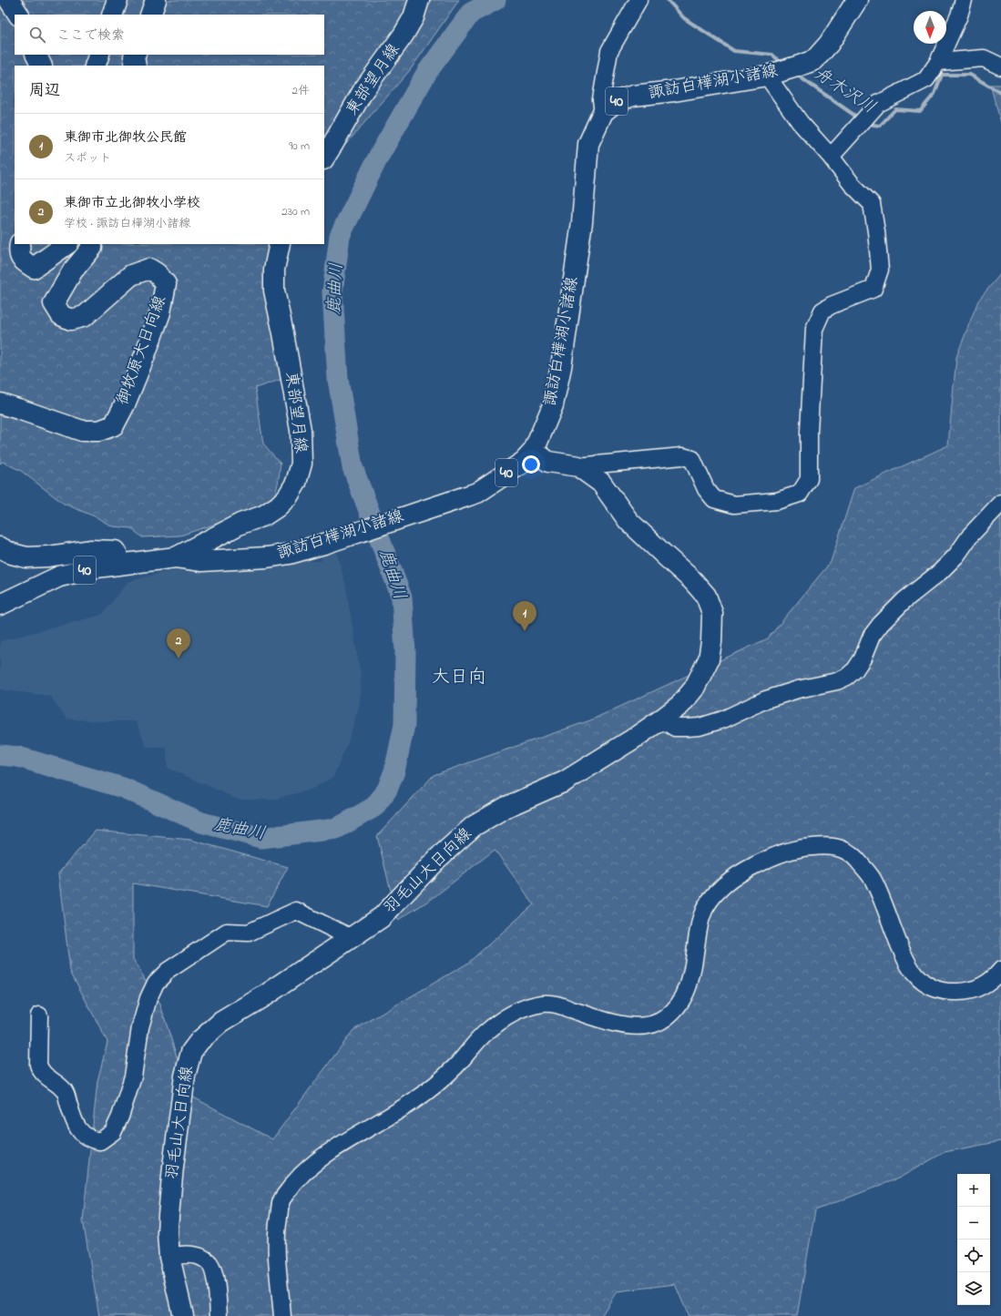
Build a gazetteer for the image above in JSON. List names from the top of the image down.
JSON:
{
  "streets": {
    "main road": [
      "東部望月線",
      "諏訪白樺湖小諸線",
      "40",
      "御牧原大日向線",
      "羽毛山大日向線"
    ]
  },
  "crossings": [
    ["東部望月線", "諏訪白樺湖小諸線"],
    ["諏訪白樺湖小諸線", "羽毛山大日向線"]
  ],
  "districts": ["大日向"],
  "water": ["舟木沢川", "鹿曲川"],
  "north": "bottom",
  "page": {
    "search": "ここで検索",
    "heading": ["周辺", "2件"],
    "list": [
      {
        "mark": "1",
        "name": "東御市北御牧公民館",
        "note": "スポット",
        "value": "90 m"
      },
      {
        "mark": "2",
        "name": "東御市立北御牧小学校",
        "note": "学校 · 諏訪白樺湖小諸線",
        "value": "230 m"
      }
    ],
    "pins": ["1", "2"],
    "map_buttons": ["+", "−"]
  }
}
